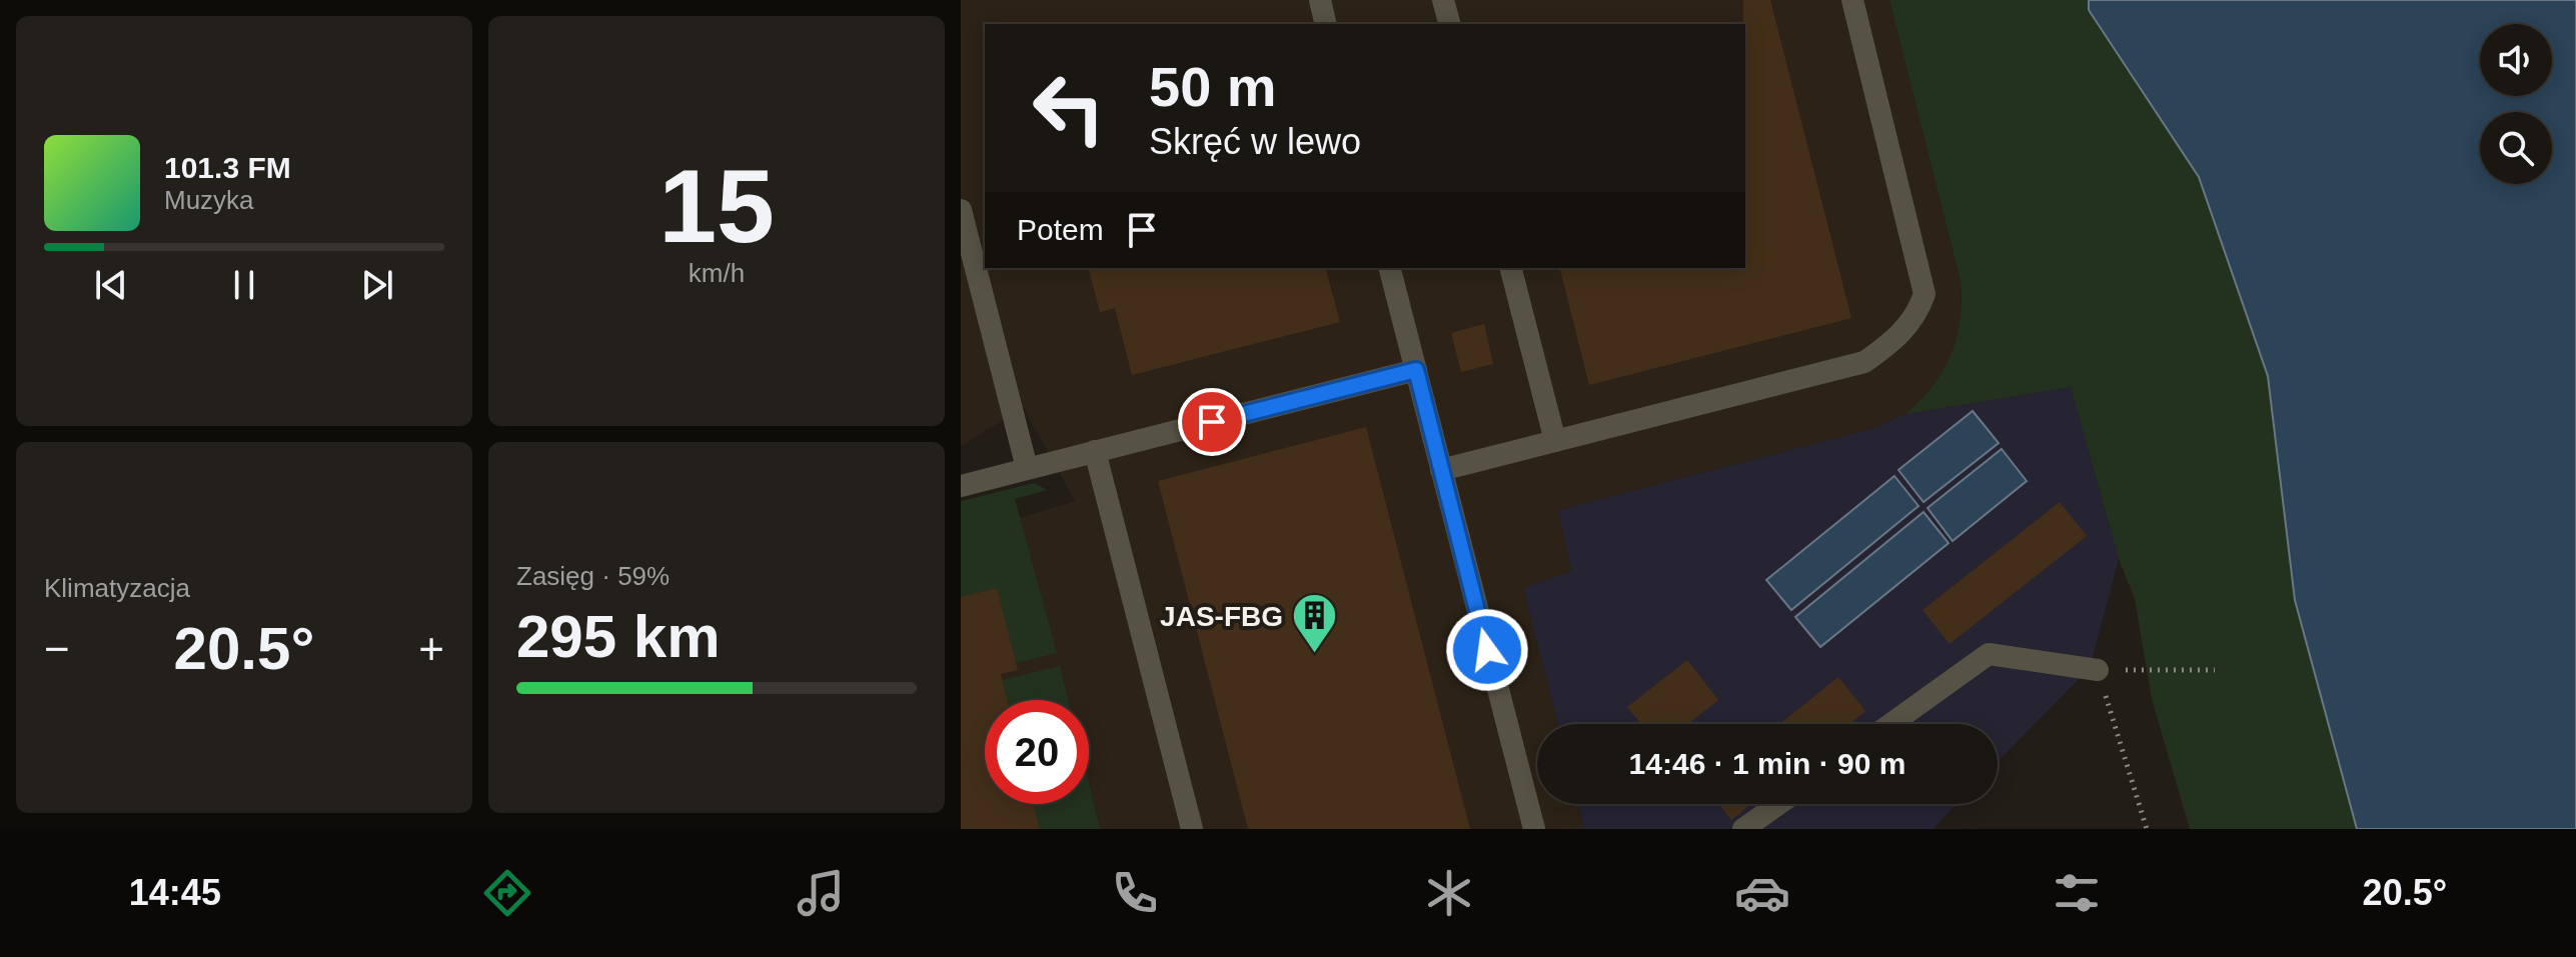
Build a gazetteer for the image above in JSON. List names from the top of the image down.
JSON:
{
  "places": {
    "building": ["JAS-FBG"]
  },
  "page": {
    "tile": [
      ["15", "km/h"],
      "Klimatyzacja",
      ["Zasięg · 59%", "295 km"]
    ],
    "turn": ["50 m", "Skręć w lewo"],
    "song": ["101.3 FM", "Muzyka"],
    "then": "Potem",
    "heat": ["−", "20.5°", "+"],
    "limit": "20",
    "trip": "14:46 · 1 min · 90 m",
    "tabs": ["14:45", "20.5°"]
  }
}
